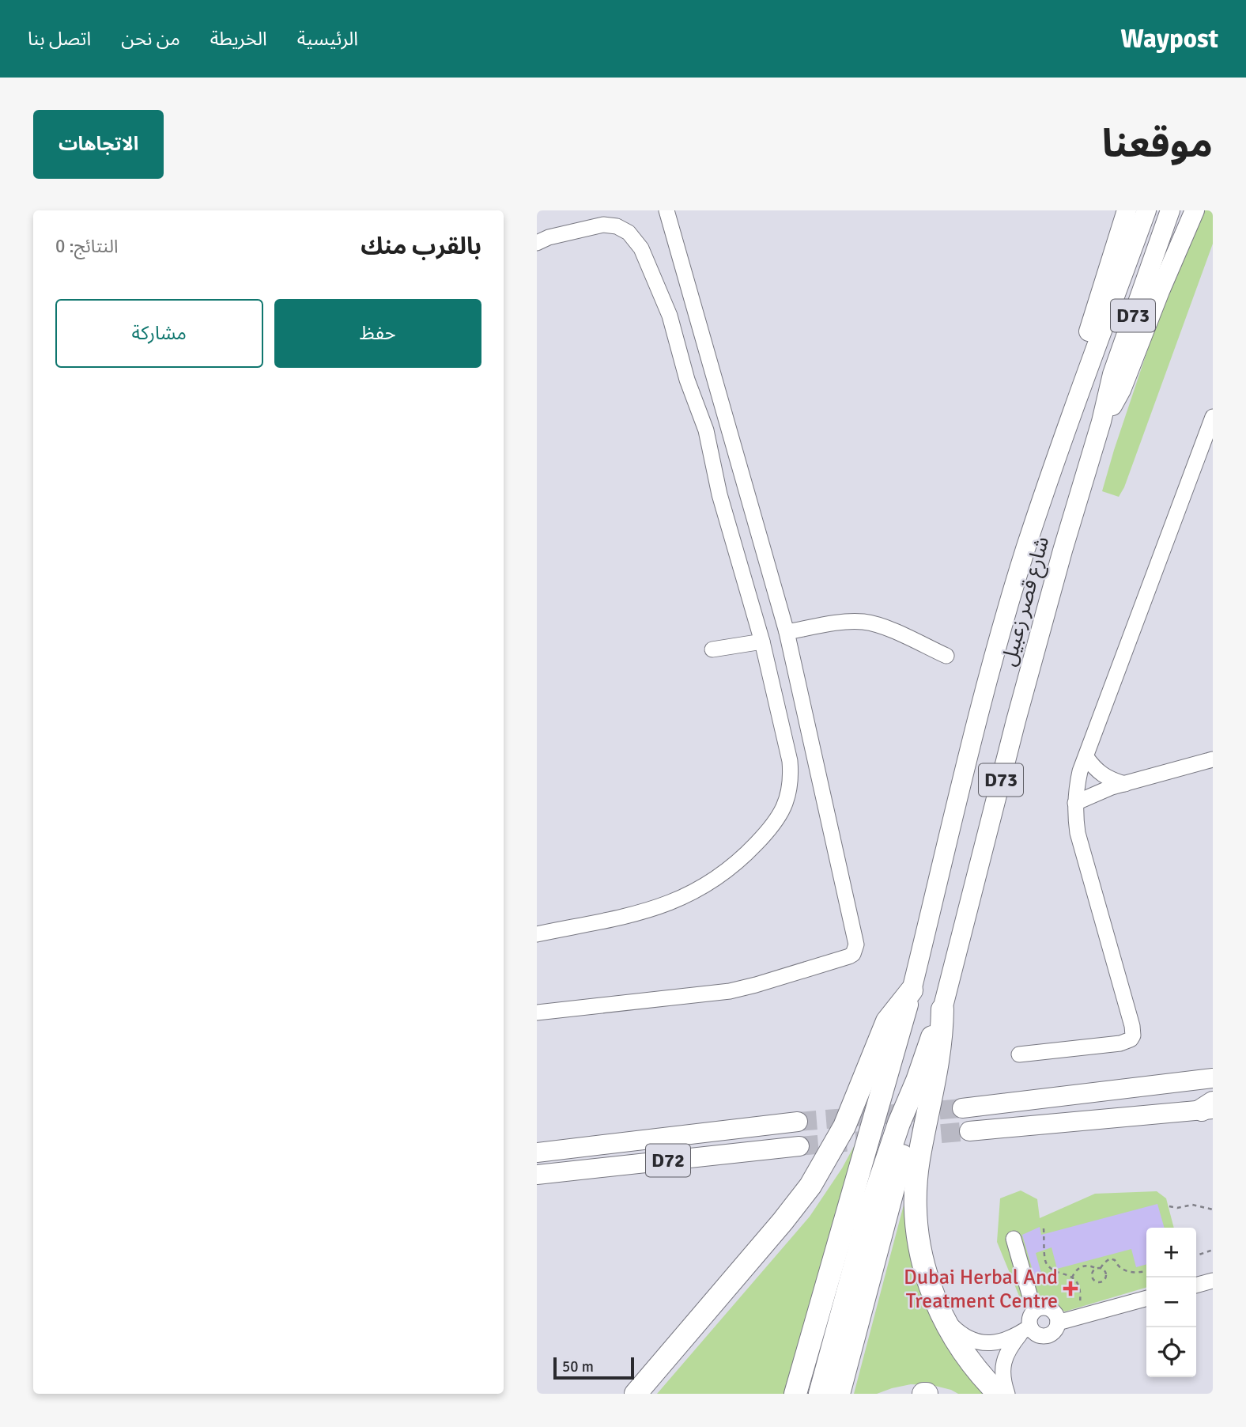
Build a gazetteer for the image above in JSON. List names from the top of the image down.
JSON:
{
  "streets": {
    "main road": ["D73", "شارع قصر زعبيل", "D72"]
  },
  "places": {
    "health": ["Dubai Herbal And Treatment Centre"]
  },
  "scale_bar": "50 m",
  "page": {
    "header": "Waypost",
    "nav": [
      "الرئيسية",
      "الخريطة",
      "من نحن",
      "اتصل بنا"
    ],
    "title": "موقعنا",
    "buttons": [
      "الاتجاهات",
      ["حفظ", "مشاركة"]
    ],
    "heading": ["بالقرب منك", "النتائج: 0"],
    "map_buttons": ["+", "−"],
    "scale": "50 m"
  }
}
